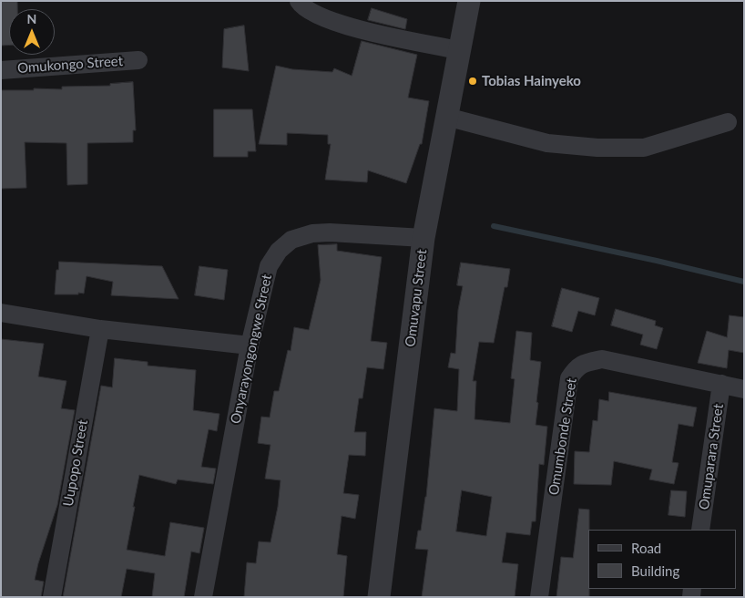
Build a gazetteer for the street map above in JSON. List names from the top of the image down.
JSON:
{
  "streets": {
    "street": [
      "Omukongo Street",
      "Omuvapu Street",
      "Onyarayongongwe Street",
      "Omumbonde Street",
      "Omuparara Street",
      "Uupopo Street"
    ]
  },
  "crossings": [
    ["Omuvapu Street", "Onyarayongongwe Street"],
    ["Omumbonde Street", "Omuparara Street"]
  ],
  "places": ["Tobias Hainyeko"],
  "legend": ["Road", "Building"],
  "north": "top"
}
